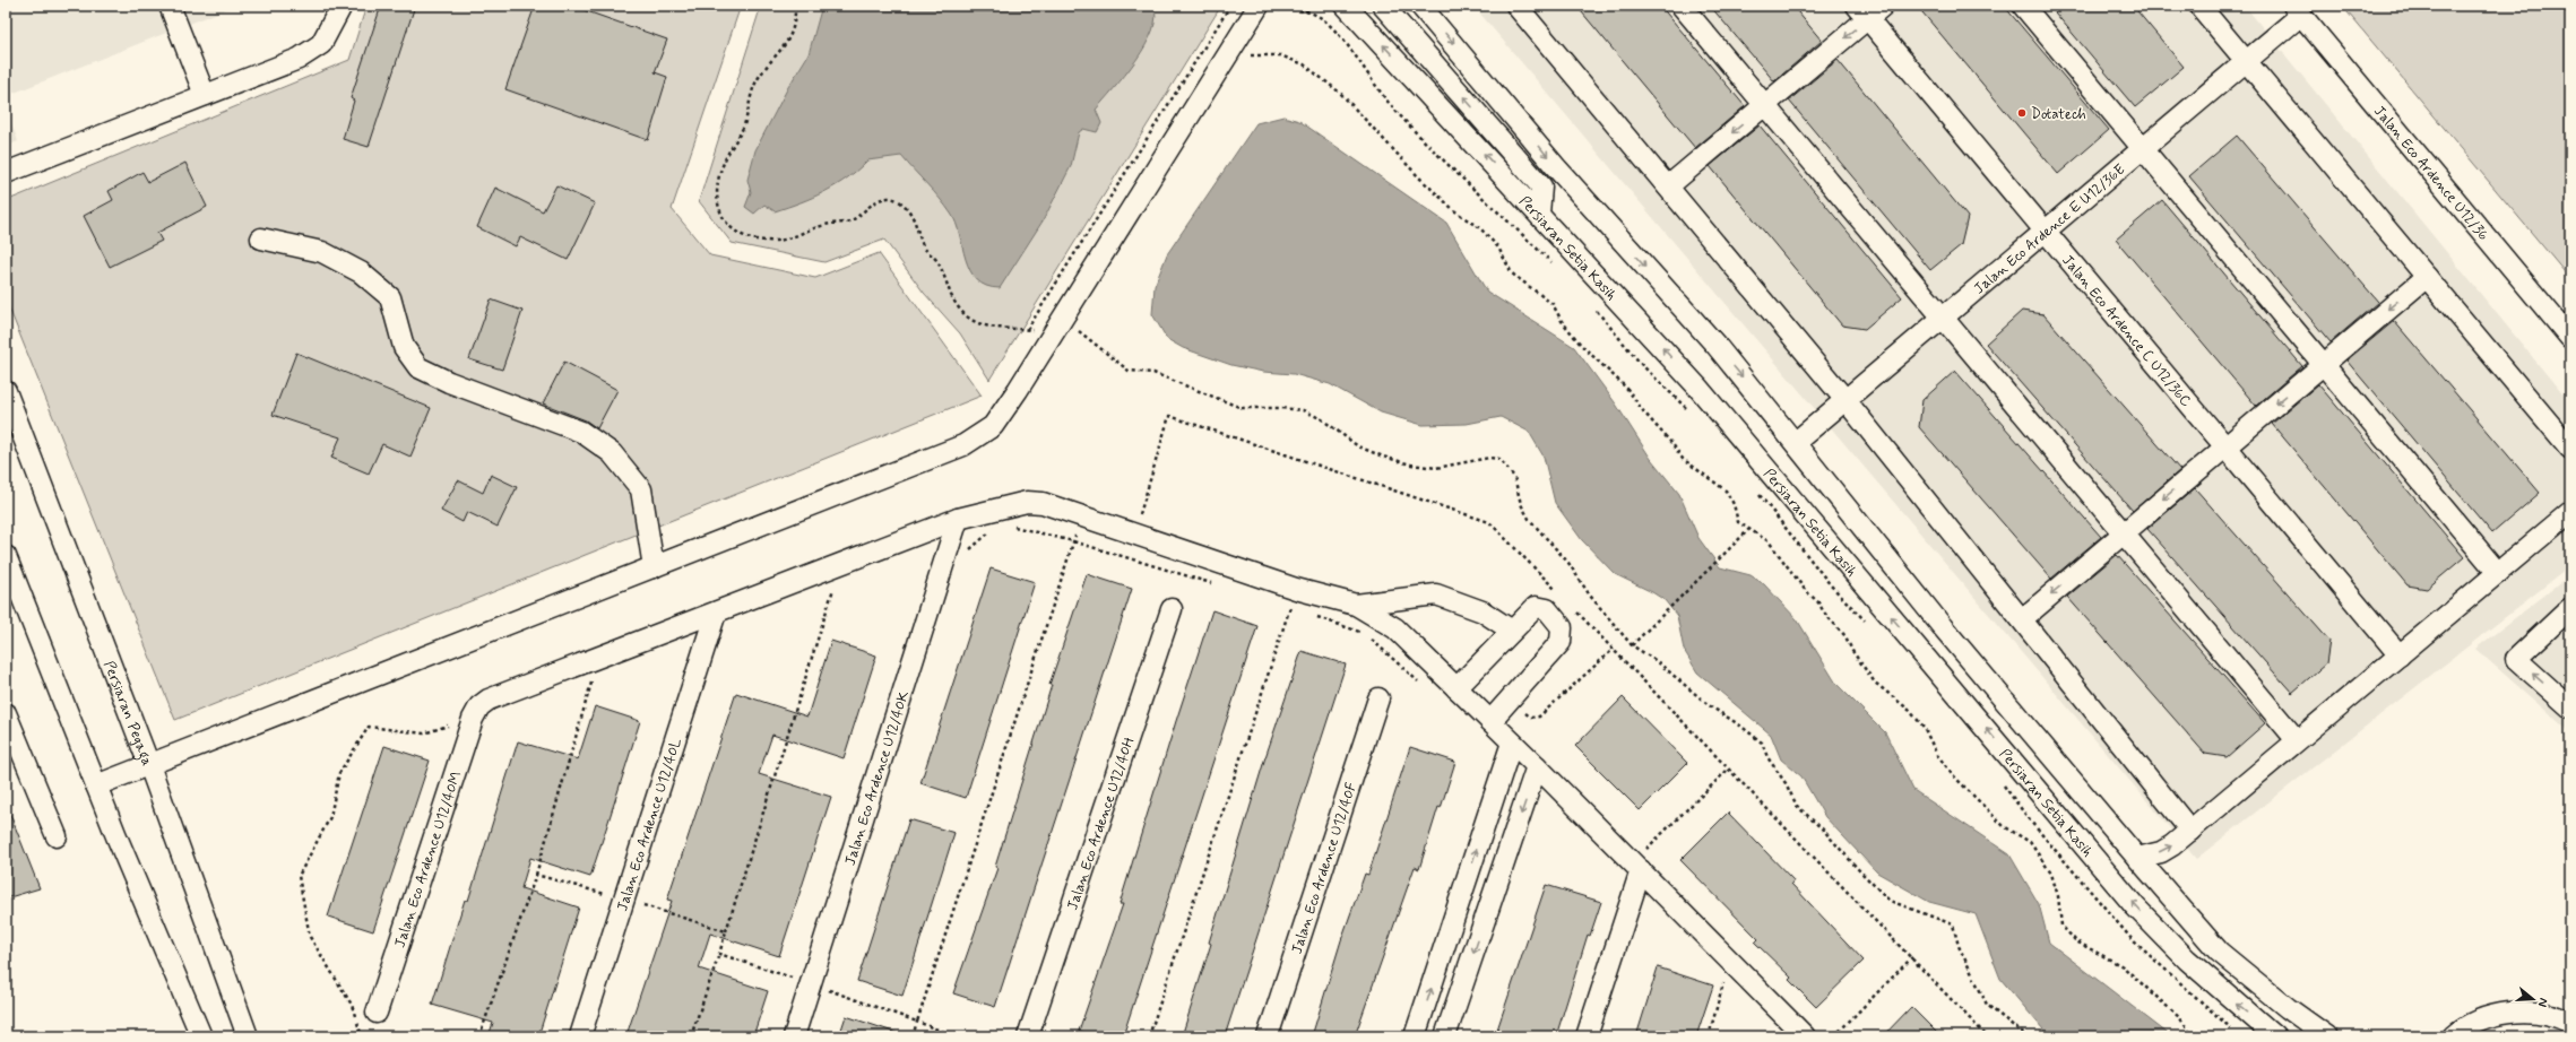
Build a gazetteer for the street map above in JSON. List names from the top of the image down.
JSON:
{
  "streets": {
    "street": [
      "Jalan Eco Ardence U12/36",
      "Jalan Eco Ardence E U12/36E",
      "Persiaran Setia Kasih",
      "Jalan Eco Ardence C U12/36C",
      "Persiaran Pegaga",
      "Jalan Eco Ardence U12/40K",
      "Jalan Eco Ardence U12/40H",
      "Jalan Eco Ardence U12/40L",
      "Jalan Eco Ardence U12/40M",
      "Jalan Eco Ardence U12/40F"
    ]
  },
  "crossings": [
    ["Jalan Eco Ardence U12/36", "Jalan Eco Ardence E U12/36E"],
    ["Jalan Eco Ardence E U12/36E", "Jalan Eco Ardence C U12/36C"]
  ],
  "places": ["Dotatech"],
  "north": "right"
}
